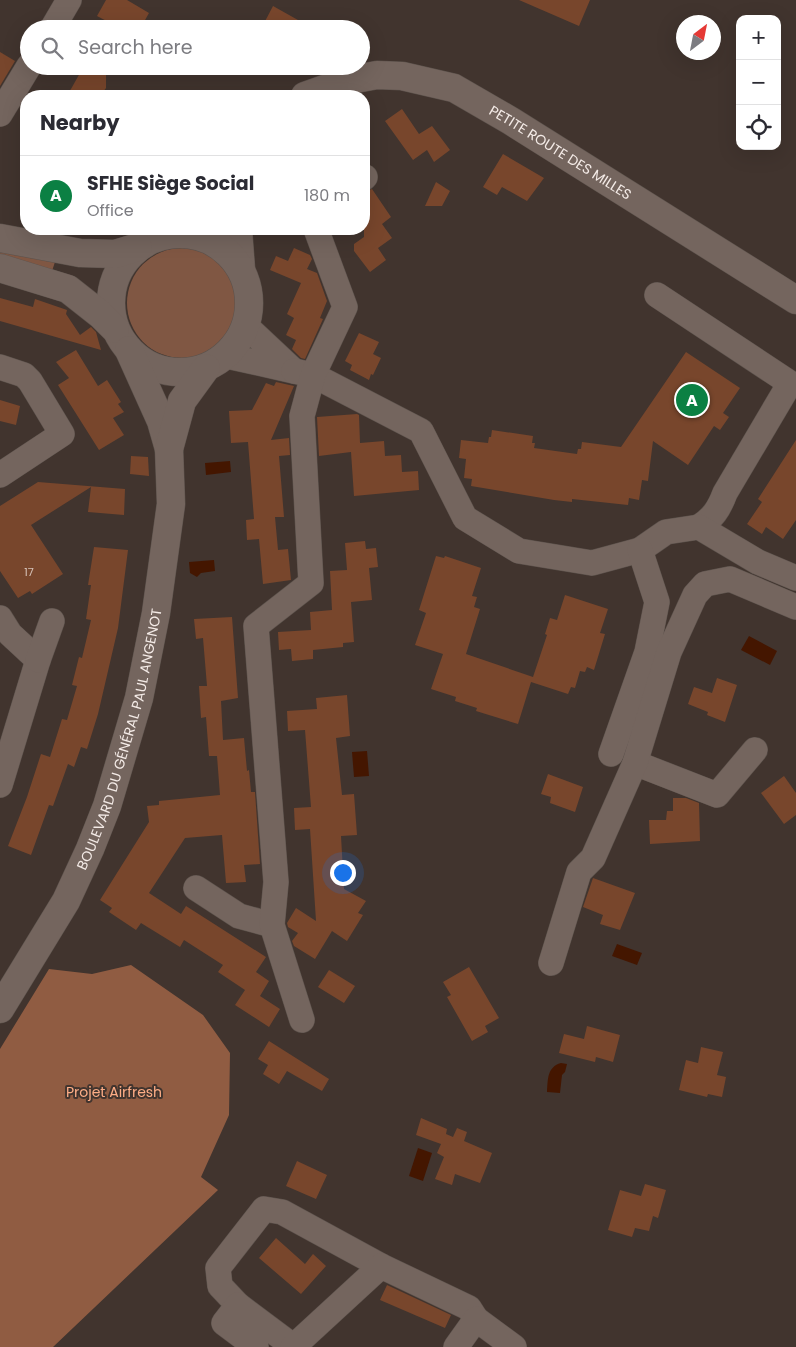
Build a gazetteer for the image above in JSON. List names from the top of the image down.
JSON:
{
  "streets": {
    "main road": ["PETITE ROUTE DES MILLES", "BOULEVARD DU GÉNÉRAL PAUL ANGENOT"]
  },
  "parks": ["Projet Airfresh"],
  "house_numbers": ["17"],
  "north": "top right",
  "page": {
    "map_buttons": ["+", "−"],
    "search": "Search here",
    "heading": "Nearby",
    "list": [
      {
        "mark": "A",
        "name": "SFHE Siège Social",
        "note": "Office",
        "value": "180 m"
      }
    ],
    "pins": "A"
  }
}
